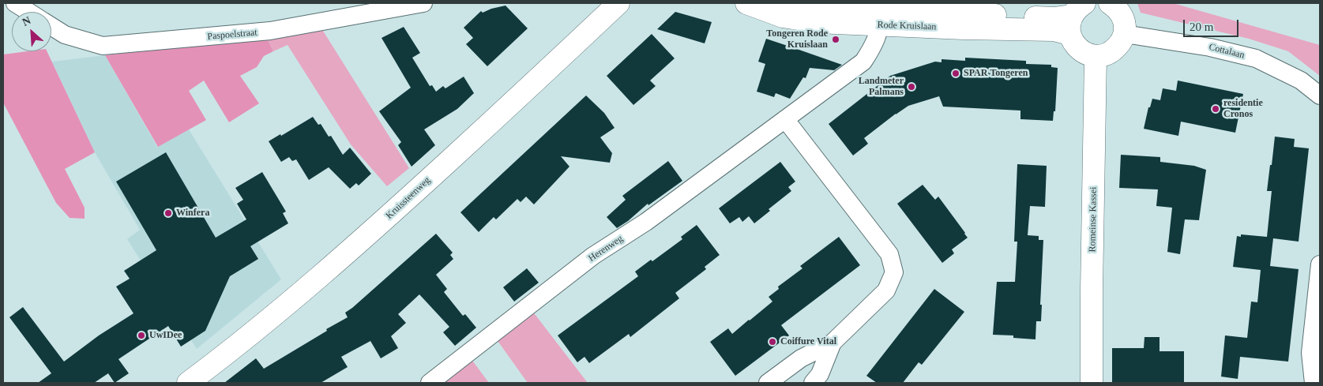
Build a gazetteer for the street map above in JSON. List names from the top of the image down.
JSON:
{
  "streets": {
    "main road": ["Rode Kruislaan", "Kruissteenweg", "Romeinse Kassei"],
    "street": ["Paspoelstraat", "Cottalaan", "Herenweg"]
  },
  "crossings": [
    ["Rode Kruislaan", "Herenweg"]
  ],
  "places": [
    "Tongeren Rode Kruislaan",
    "SPAR Tongeren",
    "Landmeter Palmans",
    "residentie Cronos",
    "Winfera",
    "UwIDee",
    "Coiffure Vital"
  ],
  "scale_bar": "20 m",
  "north": "top left"
}
